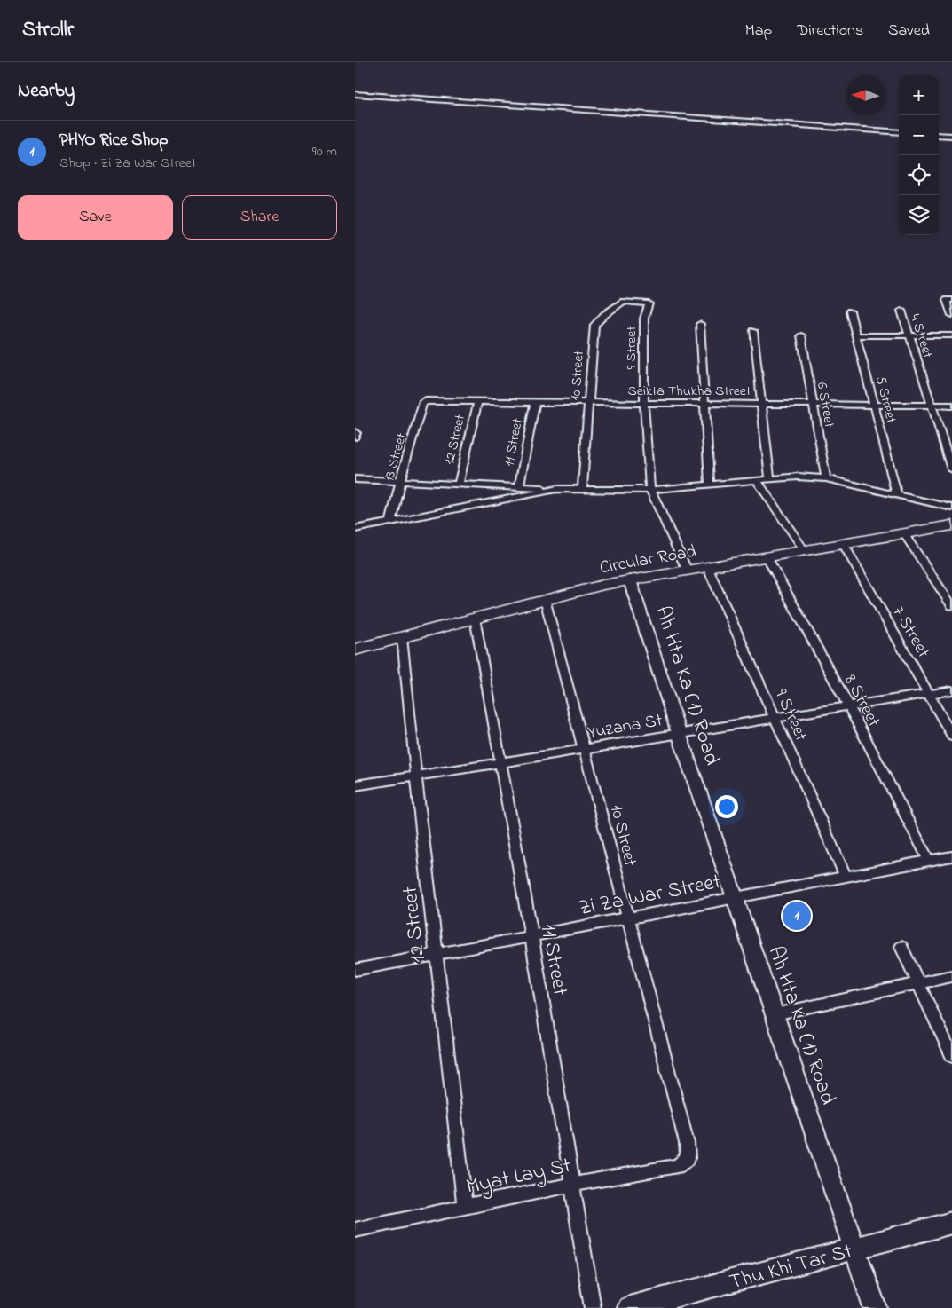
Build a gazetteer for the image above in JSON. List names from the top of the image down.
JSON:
{
  "streets": {
    "main road": ["Circular Road"],
    "street": [
      "4 Street",
      "9 Street",
      "10 Street",
      "Seikta Thukha Street",
      "5 Street",
      "6 Street",
      "12 Street",
      "11 Street",
      "13 Street",
      "7 Street",
      "Ah Hta Ka (1) Road",
      "8 Street",
      "Yuzana St",
      "Zi Za War Street",
      "Myat Lay St",
      "Thu Khi Tar St"
    ]
  },
  "crossings": [
    ["4 Street", "Seikta Thukha Street"],
    ["9 Street", "10 Street"],
    ["9 Street", "Seikta Thukha Street"],
    ["9 Street", "Circular Road"],
    ["9 Street", "Yuzana St"],
    ["9 Street", "Zi Za War Street"],
    ["10 Street", "Seikta Thukha Street"],
    ["10 Street", "Circular Road"],
    ["10 Street", "Yuzana St"],
    ["10 Street", "Zi Za War Street"],
    ["10 Street", "Myat Lay St"],
    ["Seikta Thukha Street", "5 Street"],
    ["Seikta Thukha Street", "6 Street"],
    ["Seikta Thukha Street", "12 Street"],
    ["Seikta Thukha Street", "11 Street"],
    ["Seikta Thukha Street", "13 Street"],
    ["12 Street", "Circular Road"],
    ["12 Street", "Yuzana St"],
    ["12 Street", "Zi Za War Street"],
    ["12 Street", "Myat Lay St"],
    ["11 Street", "Circular Road"],
    ["11 Street", "Yuzana St"],
    ["11 Street", "Zi Za War Street"],
    ["11 Street", "Myat Lay St"],
    ["Circular Road", "7 Street"],
    ["Circular Road", "Ah Hta Ka (1) Road"],
    ["Circular Road", "8 Street"],
    ["7 Street", "Yuzana St"],
    ["Ah Hta Ka (1) Road", "Yuzana St"],
    ["Ah Hta Ka (1) Road", "Zi Za War Street"],
    ["Ah Hta Ka (1) Road", "Thu Khi Tar St"],
    ["8 Street", "Yuzana St"],
    ["8 Street", "Zi Za War Street"]
  ],
  "north": "left",
  "page": {
    "header": "Strollr",
    "nav": ["Map", "Directions", "Saved"],
    "heading": "Nearby",
    "map_buttons": ["+", "−"],
    "list": [
      {
        "mark": "1",
        "name": "PHYO Rice Shop",
        "note": "Shop · Zi Za War Street",
        "value": "90 m"
      }
    ],
    "buttons": ["Save", "Share"],
    "pins": "1"
  }
}
